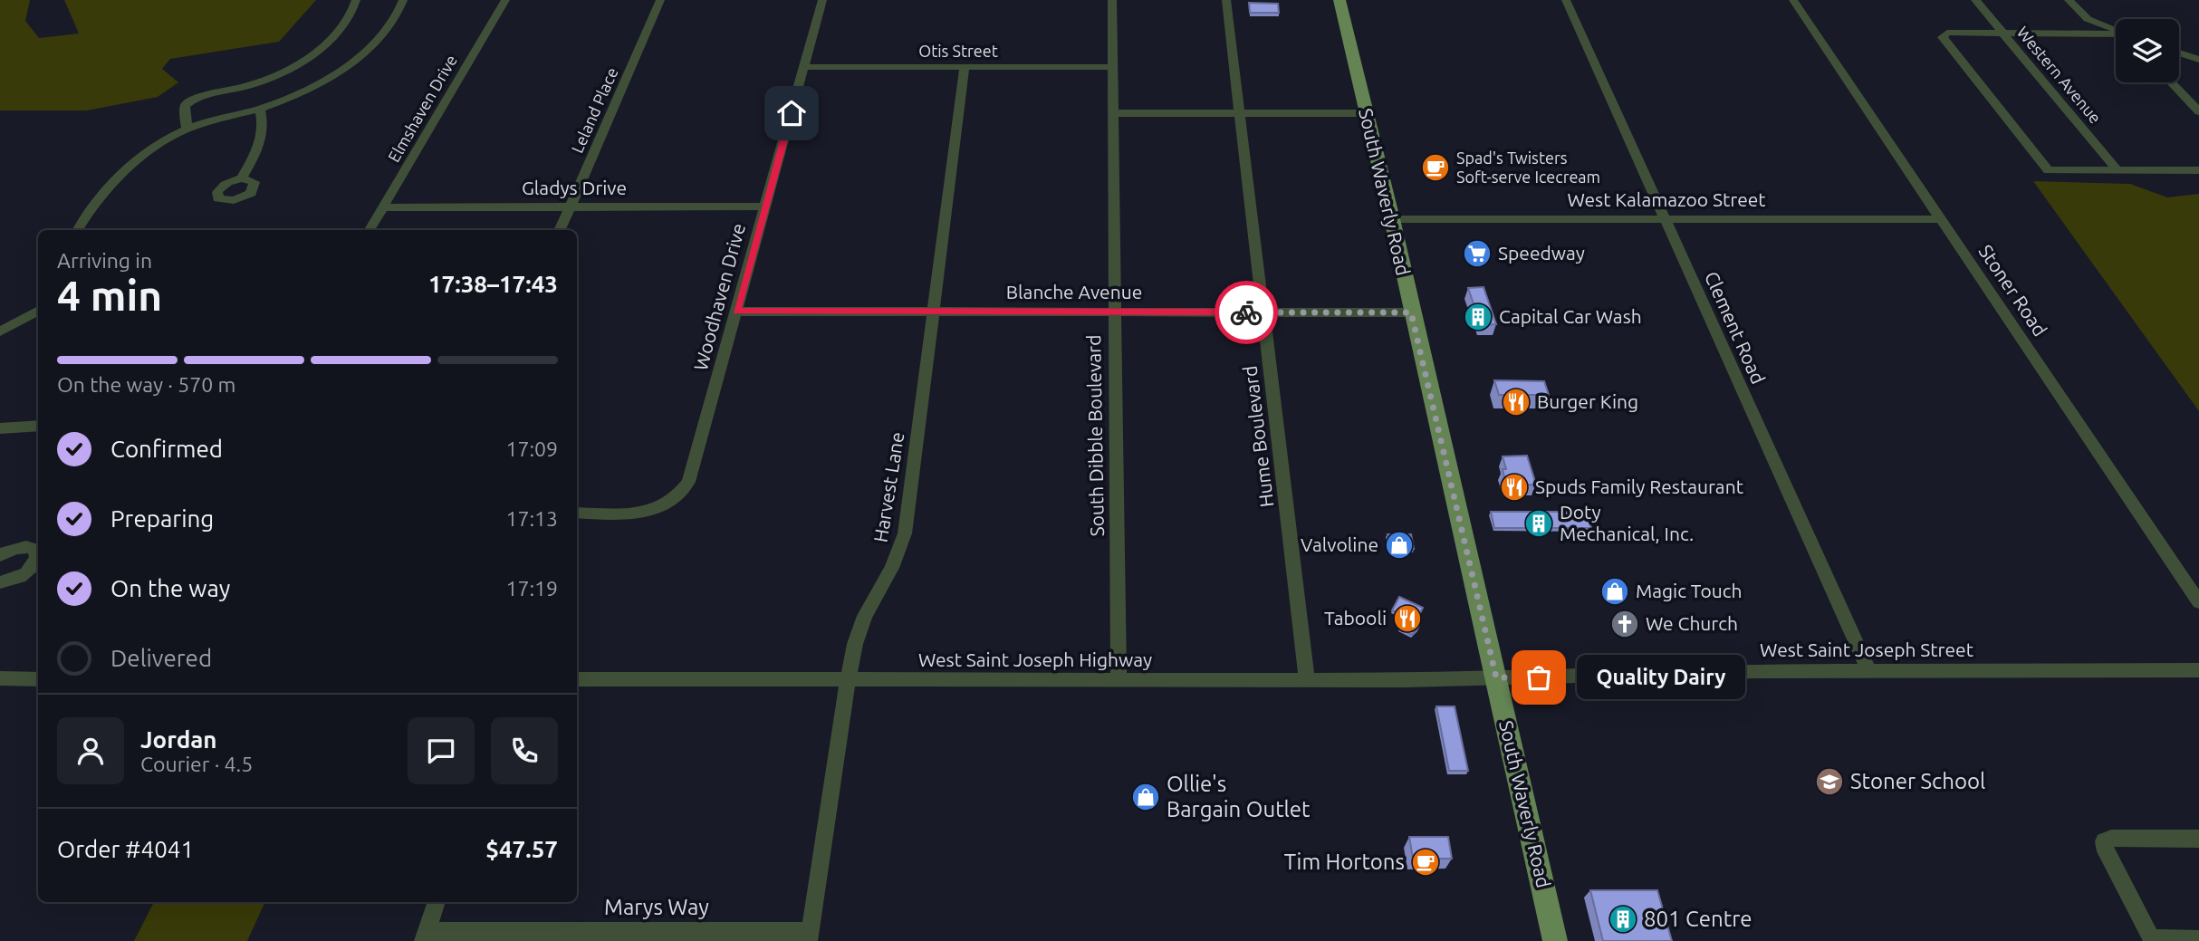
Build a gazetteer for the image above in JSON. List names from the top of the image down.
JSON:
{
  "streets": {
    "main road": ["South Waverly Road"],
    "street": [
      "Otis Street",
      "Western Avenue",
      "Elmshaven Drive",
      "Leland Place",
      "Gladys Drive",
      "West Kalamazoo Street",
      "Stoner Road",
      "Blanche Avenue",
      "Woodhaven Drive",
      "Clement Road",
      "South Dibble Boulevard",
      "Hume Boulevard",
      "Harvest Lane",
      "West Saint Joseph Street",
      "West Saint Joseph Highway",
      "Marys Way"
    ]
  },
  "crossings": [
    ["Otis Street", "Woodhaven Drive"],
    ["Otis Street", "South Dibble Boulevard"],
    ["Otis Street", "Harvest Lane"],
    ["Elmshaven Drive", "Gladys Drive"],
    ["Leland Place", "Gladys Drive"],
    ["Gladys Drive", "Woodhaven Drive"],
    ["South Waverly Road", "West Kalamazoo Street"],
    ["South Waverly Road", "Blanche Avenue"],
    ["South Waverly Road", "West Saint Joseph Street"],
    ["South Waverly Road", "West Saint Joseph Highway"],
    ["West Kalamazoo Street", "Stoner Road"],
    ["West Kalamazoo Street", "Clement Road"],
    ["Blanche Avenue", "Woodhaven Drive"],
    ["Blanche Avenue", "South Dibble Boulevard"],
    ["Blanche Avenue", "Hume Boulevard"],
    ["Blanche Avenue", "Harvest Lane"],
    ["Clement Road", "West Saint Joseph Street"],
    ["South Dibble Boulevard", "West Saint Joseph Highway"],
    ["Hume Boulevard", "West Saint Joseph Highway"],
    ["Harvest Lane", "West Saint Joseph Highway"],
    ["Harvest Lane", "Marys Way"],
    ["West Saint Joseph Street", "West Saint Joseph Highway"]
  ],
  "places": {
    "cafe": ["Spad's Twisters Soft-serve Icecream", "Tim Hortons"],
    "supermarket": ["Speedway"],
    "building": ["Capital Car Wash", "Doty Mechanical, Inc.", "801 Centre"],
    "restaurant": ["Burger King", "Spuds Family Restaurant", "Tabooli"],
    "shop": ["Valvoline", "Magic Touch", "Ollie's Bargain Outlet"],
    "church": ["We Church"],
    "other": ["Quality Dairy"],
    "school or university": ["Stoner School"]
  },
  "page": {
    "heading": ["4 min", "Arriving in", "17:38–17:43"],
    "panel": [
      "Jordan",
      "Courier · 4.5",
      "Order #4041",
      "$47.57"
    ],
    "bar": "On the way · 570 m",
    "list": [
      ["Confirmed", "17:09"],
      ["Preparing", "17:13"],
      ["On the way", "17:19"],
      "Delivered"
    ],
    "bubble": "Quality Dairy"
  }
}
